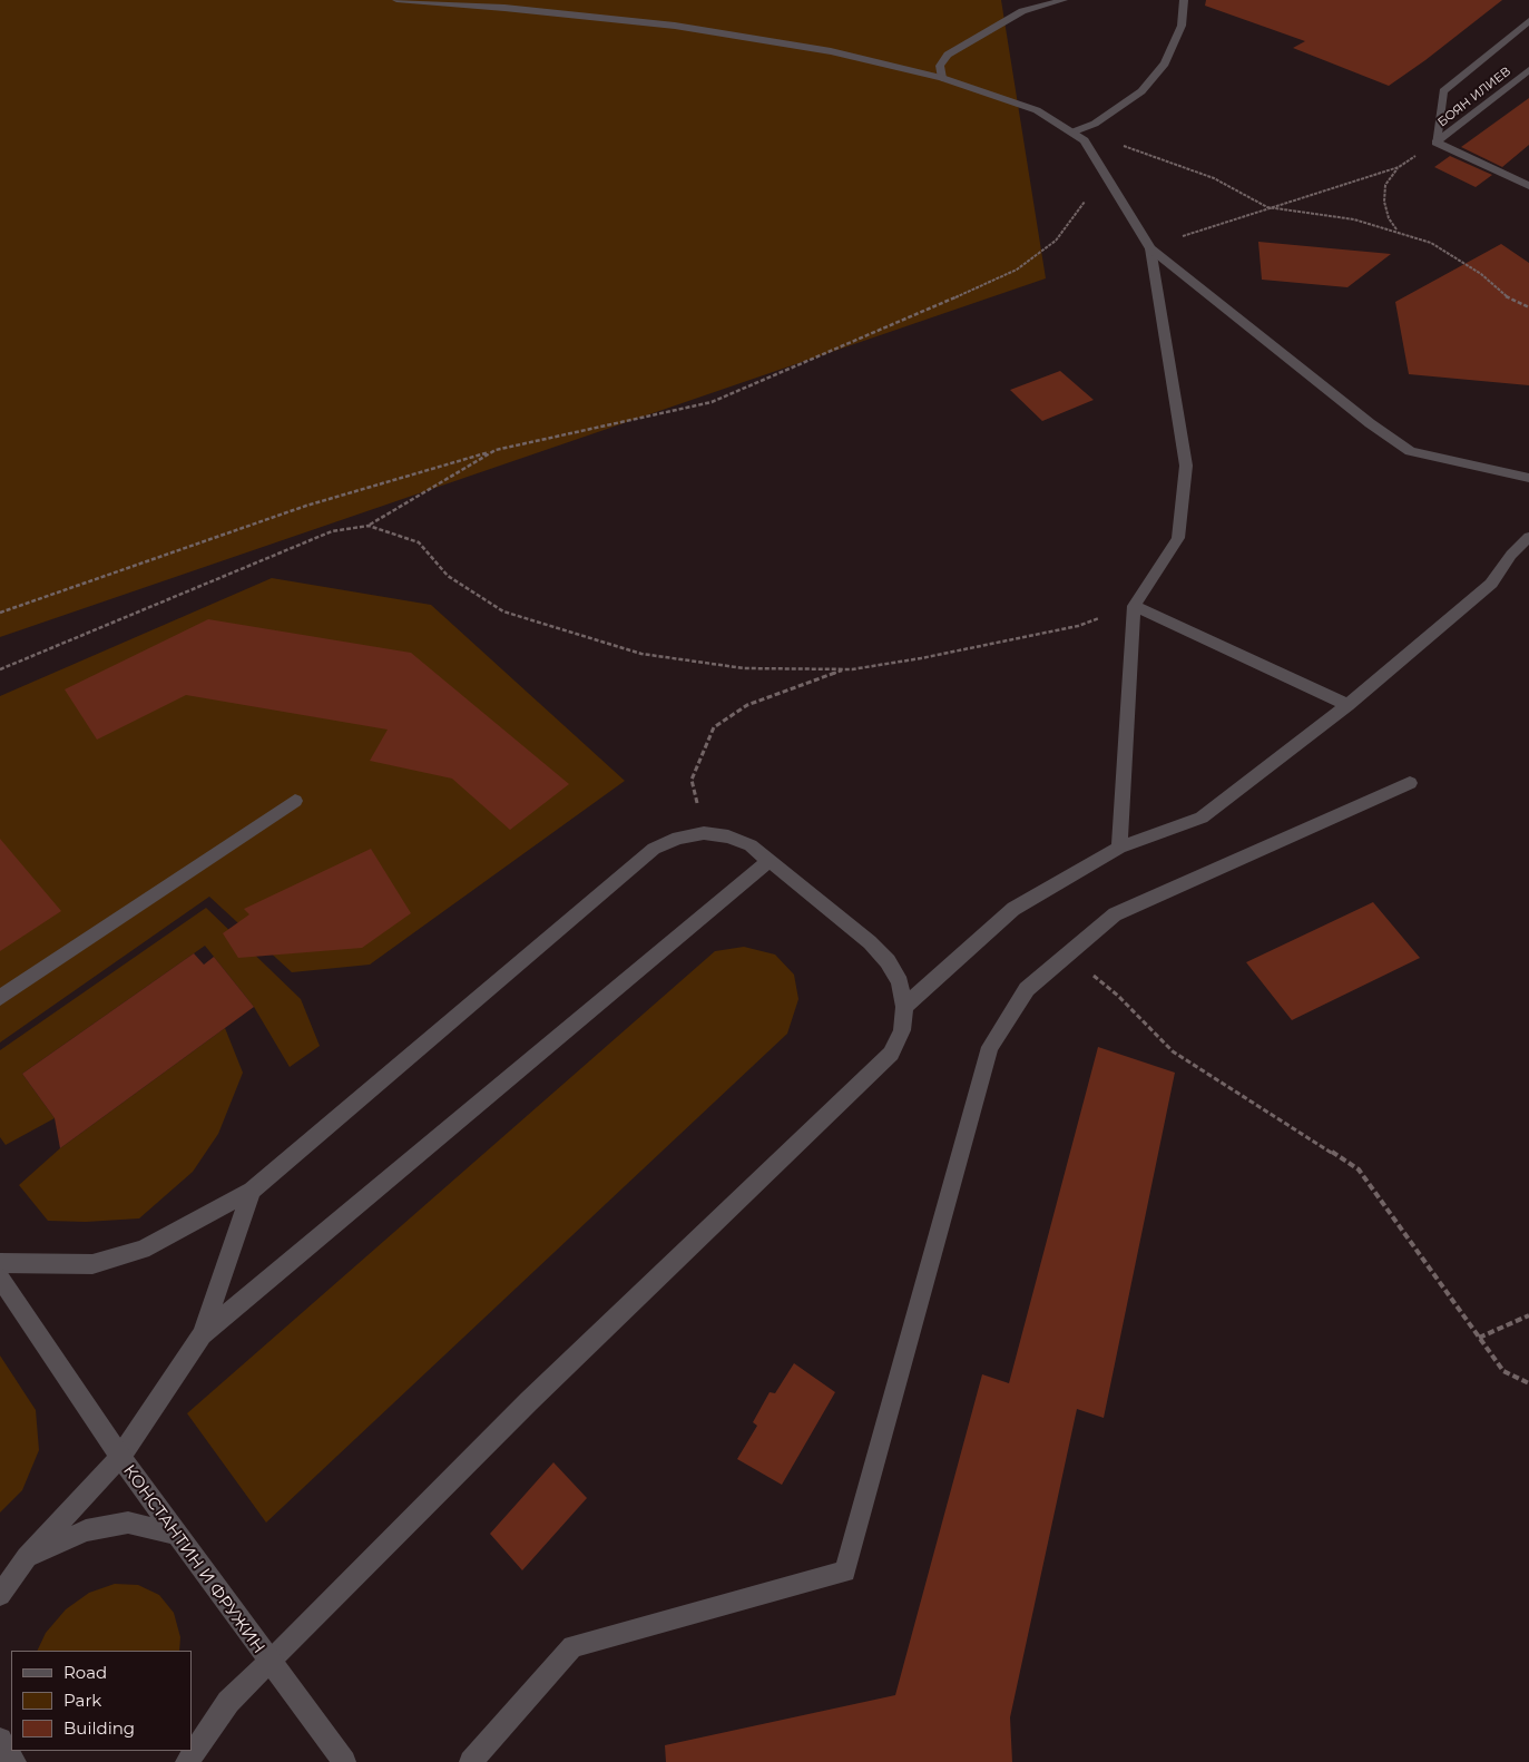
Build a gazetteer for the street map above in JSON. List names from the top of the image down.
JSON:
{
  "streets": {
    "street": ["БОЯН ИЛИЕВ", "КОНСТАНТИН И ФРУЖИН"]
  },
  "legend": ["Road", "Park", "Building"]
}
